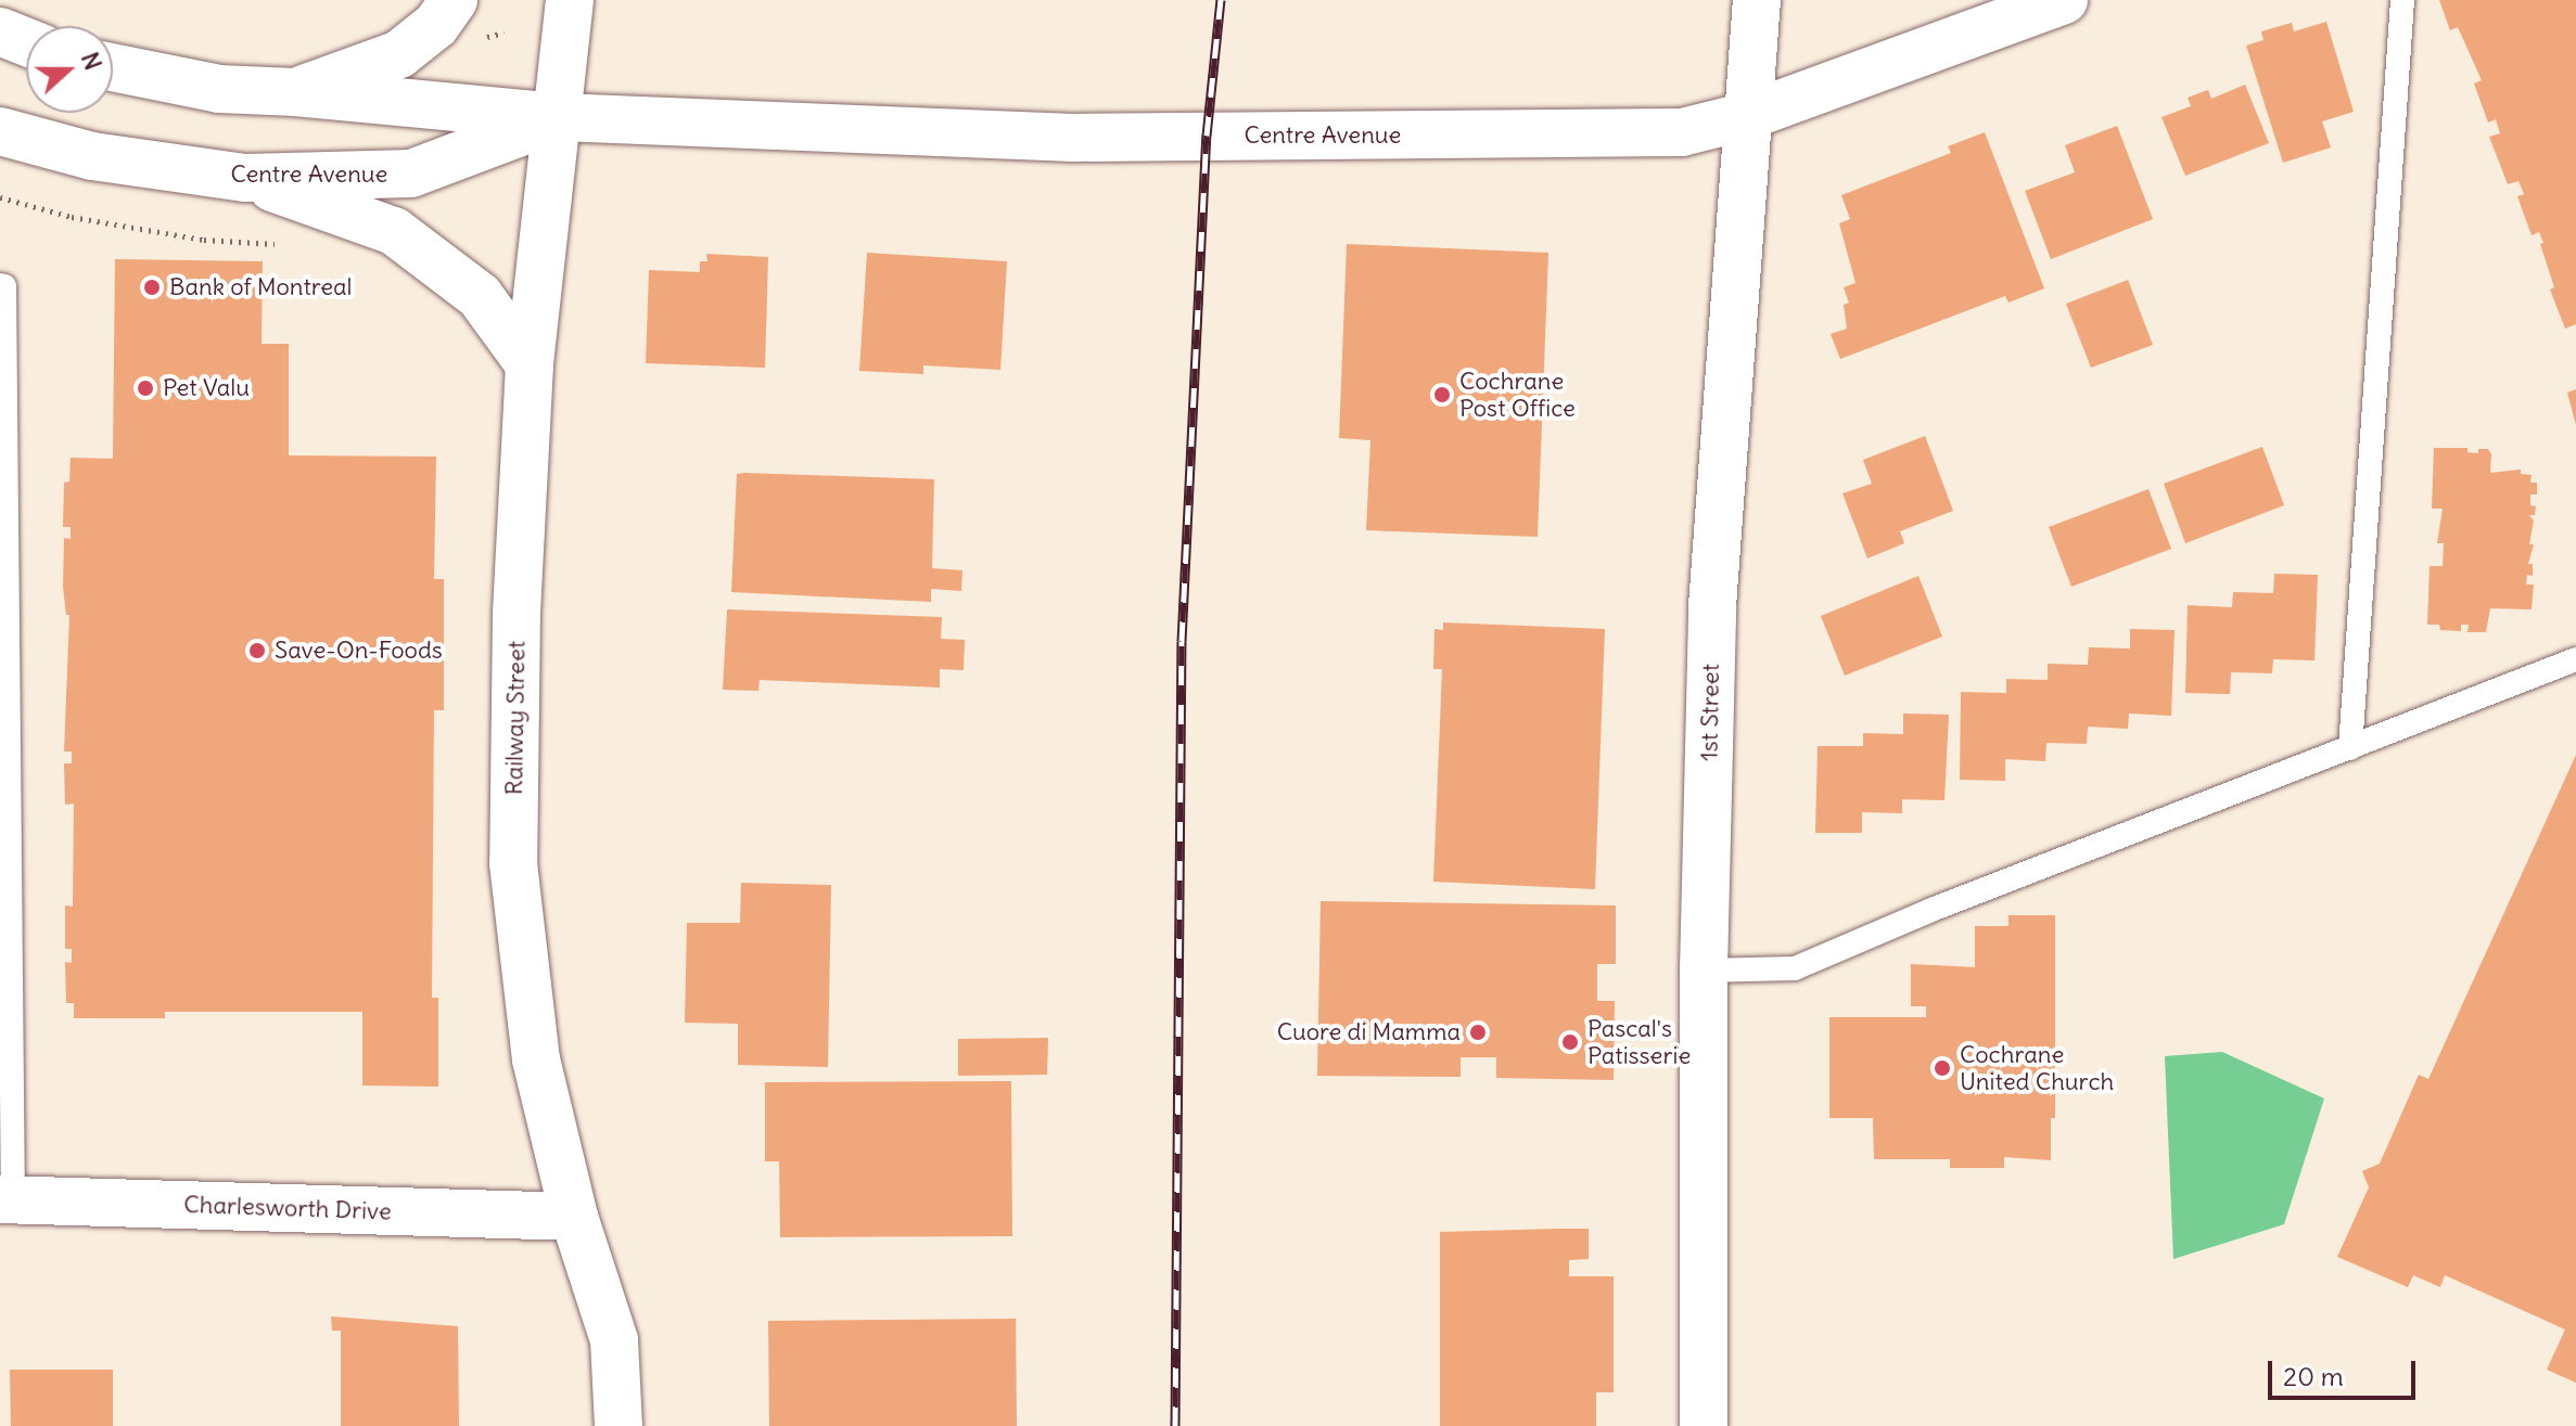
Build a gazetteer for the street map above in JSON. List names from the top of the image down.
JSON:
{
  "streets": {
    "street": [
      "Centre Avenue",
      "1st Street",
      "Railway Street",
      "Charlesworth Drive"
    ]
  },
  "crossings": [
    ["Centre Avenue", "1st Street"],
    ["Centre Avenue", "Railway Street"],
    ["Railway Street", "Charlesworth Drive"]
  ],
  "places": [
    "Bank of Montreal",
    "Pet Valu",
    "Cochrane Post Office",
    "Save-On-Foods",
    "Cuore di Mamma",
    "Pascal's Patisserie",
    "Cochrane United Church"
  ],
  "scale_bar": "20 m",
  "north": "right"
}
